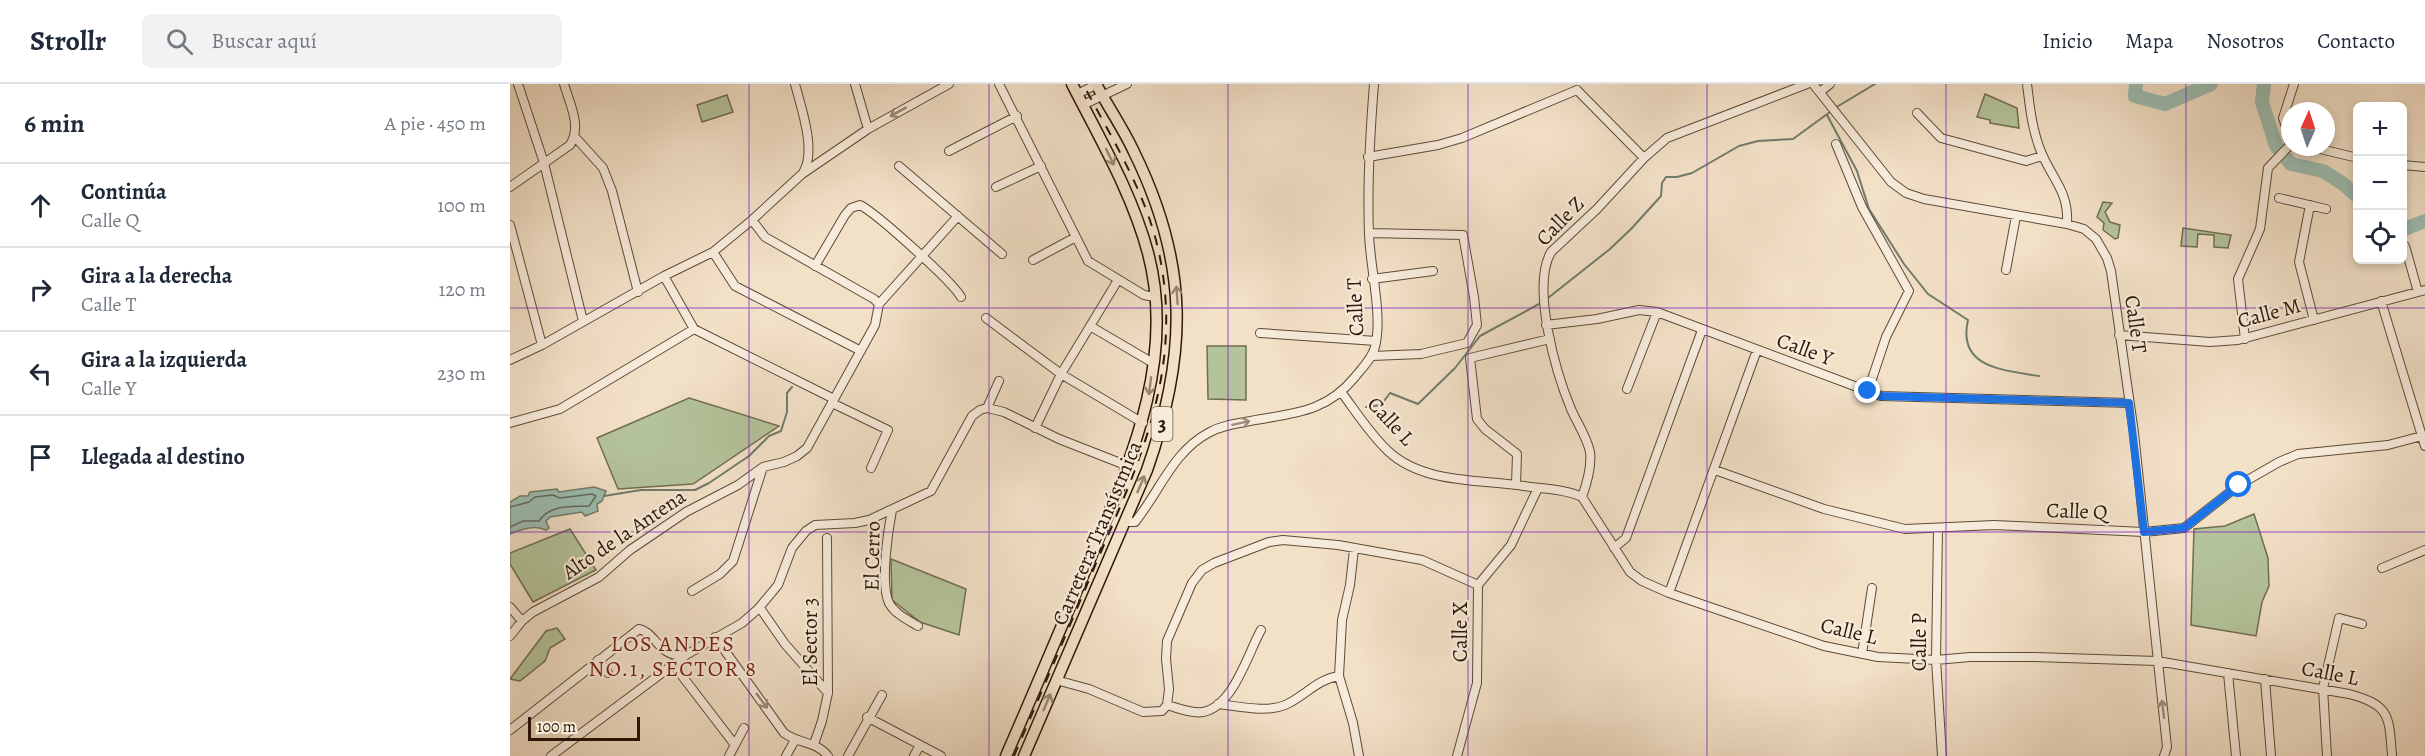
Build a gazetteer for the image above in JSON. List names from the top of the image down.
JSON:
{
  "streets": {
    "main road": ["3", "Carretera Transístmica"],
    "street": [
      "Calle Z",
      "Calle T",
      "Calle M",
      "Calle Y",
      "Calle L",
      "Calle Q",
      "Alto de la Antena",
      "El Cerro",
      "Calle X",
      "El Sector 3",
      "Calle P"
    ]
  },
  "crossings": [
    ["Calle Z", "Calle Y"],
    ["Calle Z", "Calle L"],
    ["Calle T", "Calle M"],
    ["Calle T", "Calle Y"],
    ["Calle T", "Calle L"],
    ["Calle T", "Calle Q"],
    ["Calle T", "Carretera Transístmica"],
    ["Calle L", "Calle X"],
    ["Calle L", "Calle P"],
    ["Calle Q", "Calle P"]
  ],
  "districts": ["LOS ANDES NO.1, SECTOR 8"],
  "scale_bar": "100 m",
  "north": "top",
  "page": {
    "header": "Strollr",
    "search": "Buscar aquí",
    "nav": [
      "Inicio",
      "Mapa",
      "Nosotros",
      "Contacto"
    ],
    "heading": ["6 min", "A pie · 450 m"],
    "map_buttons": ["+", "−"],
    "list": [
      ["Continúa", "Calle Q", "100 m"],
      ["Gira a la derecha", "Calle T", "120 m"],
      ["Gira a la izquierda", "Calle Y", "230 m"],
      "Llegada al destino"
    ],
    "scale": "100 m"
  }
}
